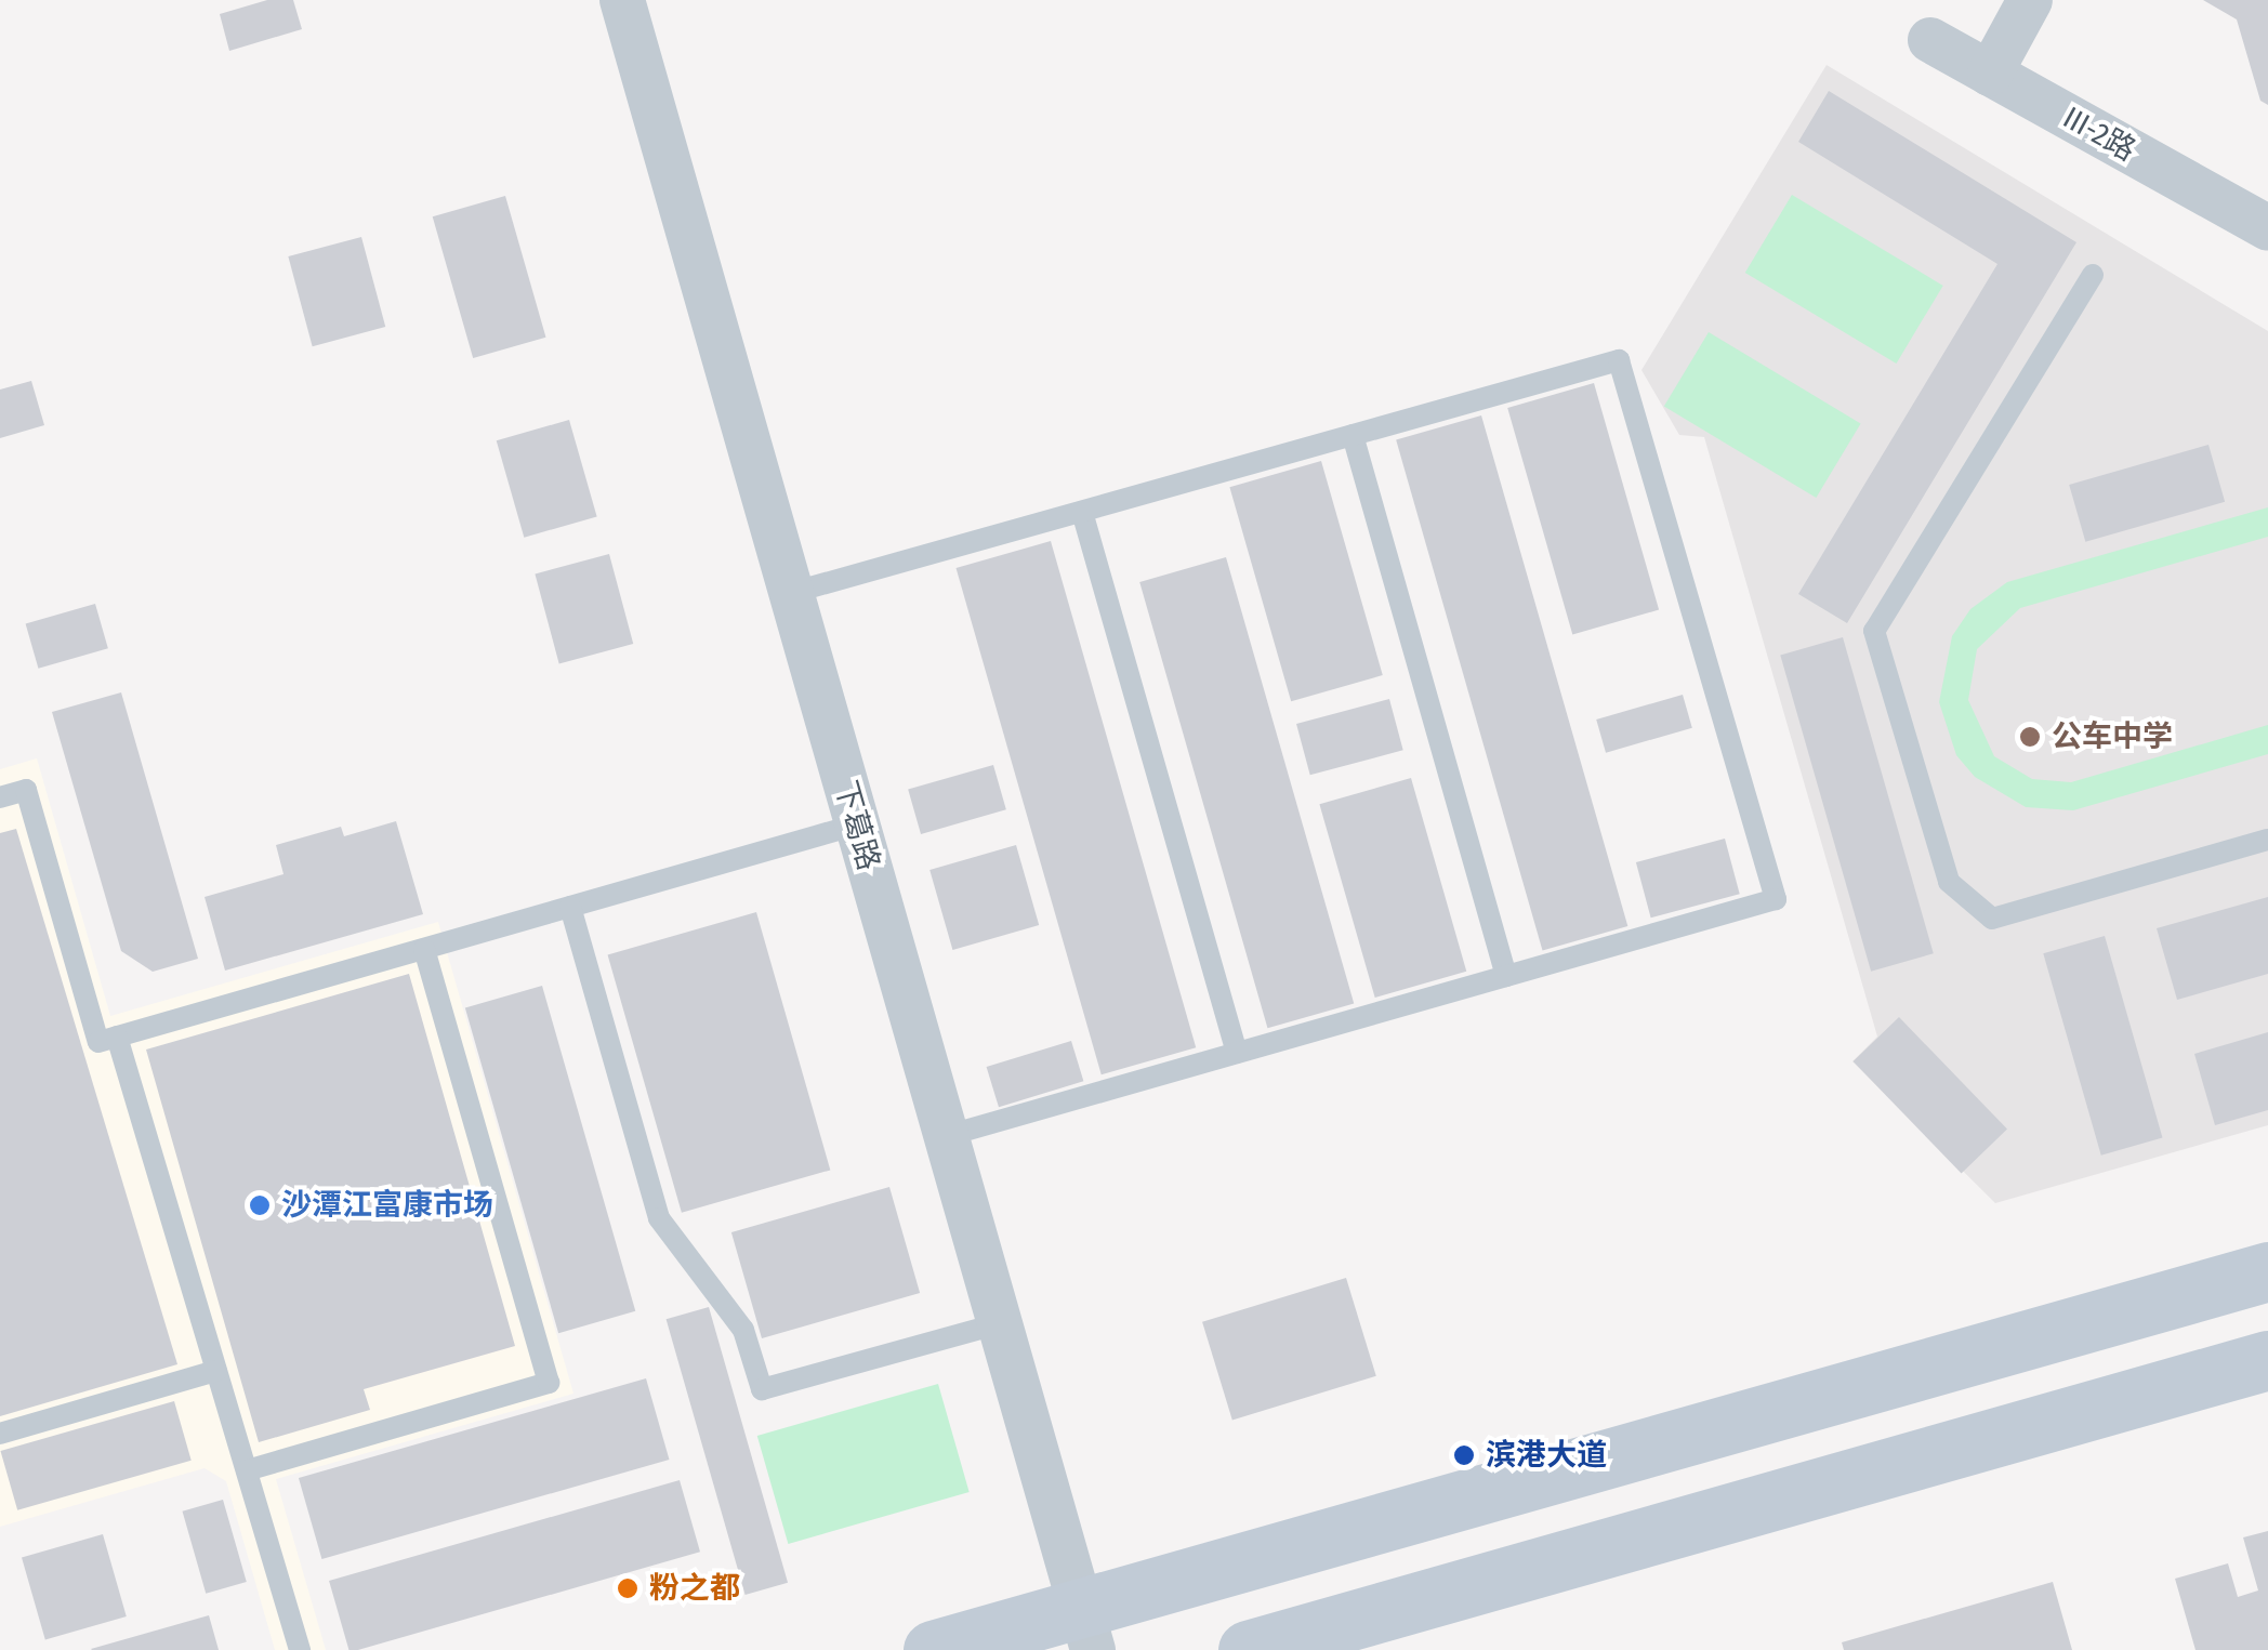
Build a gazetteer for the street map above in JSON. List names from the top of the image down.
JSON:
{
  "streets": {
    "street": ["III-2路", "下葛路"]
  },
  "places": [
    "公车中学",
    "沙潭江富康市场",
    "滨港大道",
    "粉之都"
  ]
}
